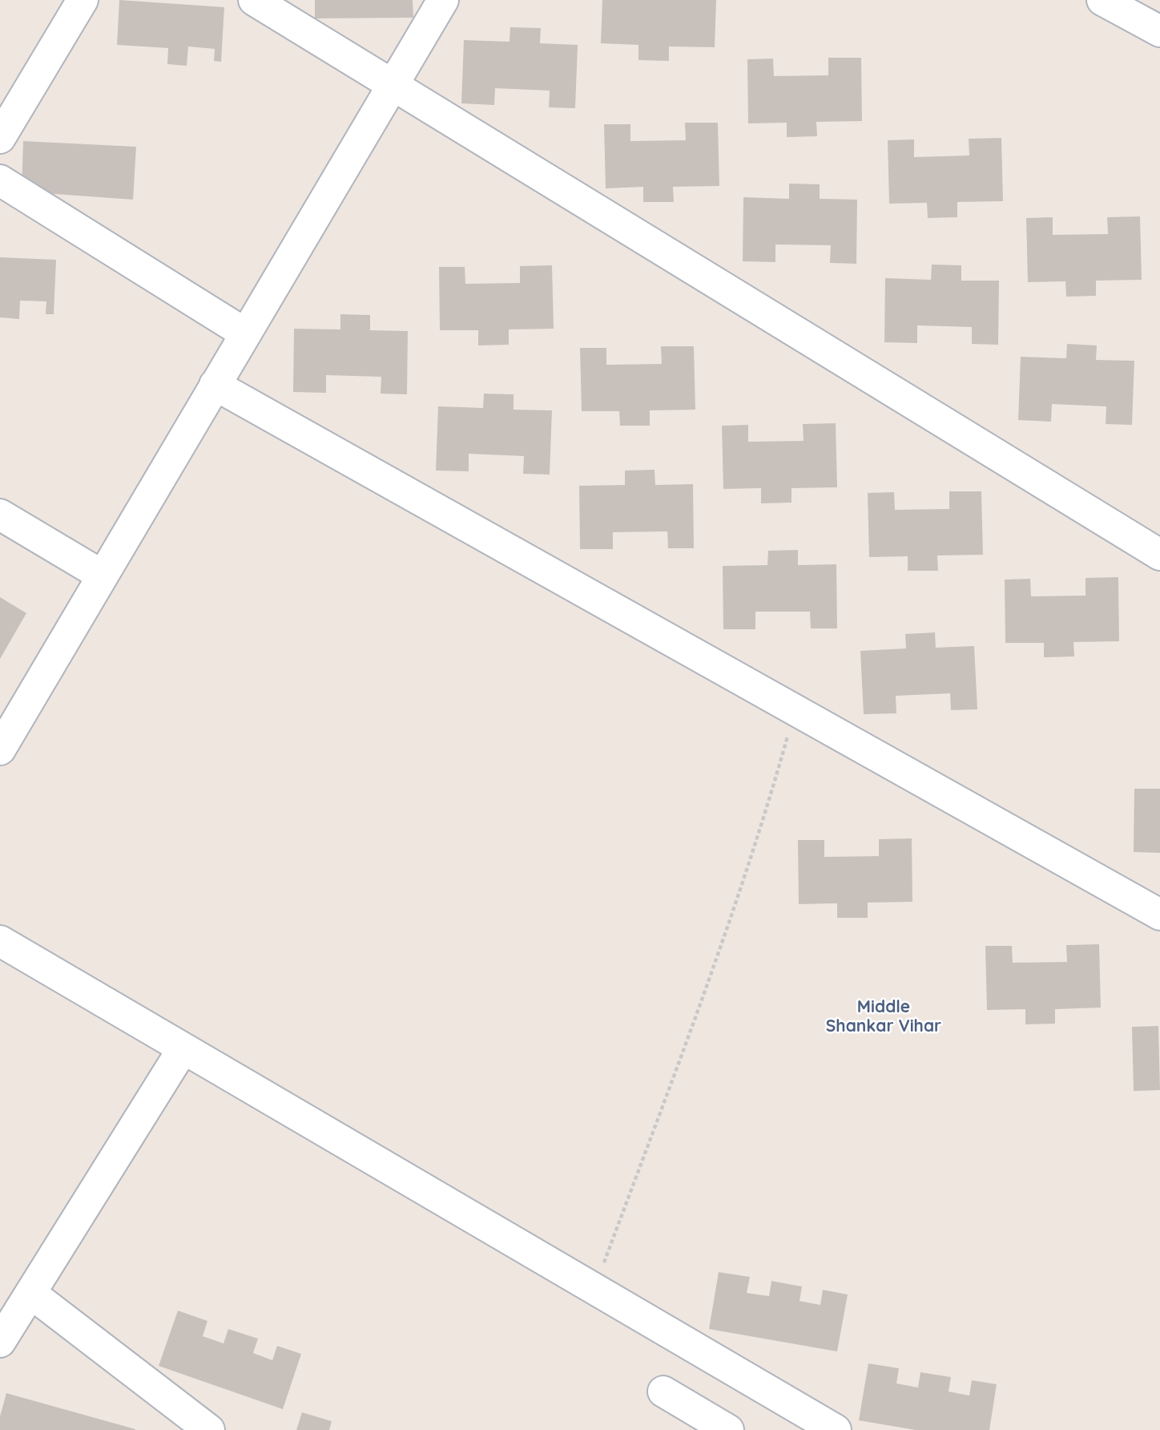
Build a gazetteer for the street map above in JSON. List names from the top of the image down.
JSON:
{
  "districts": ["Middle Shankar Vihar"]
}
